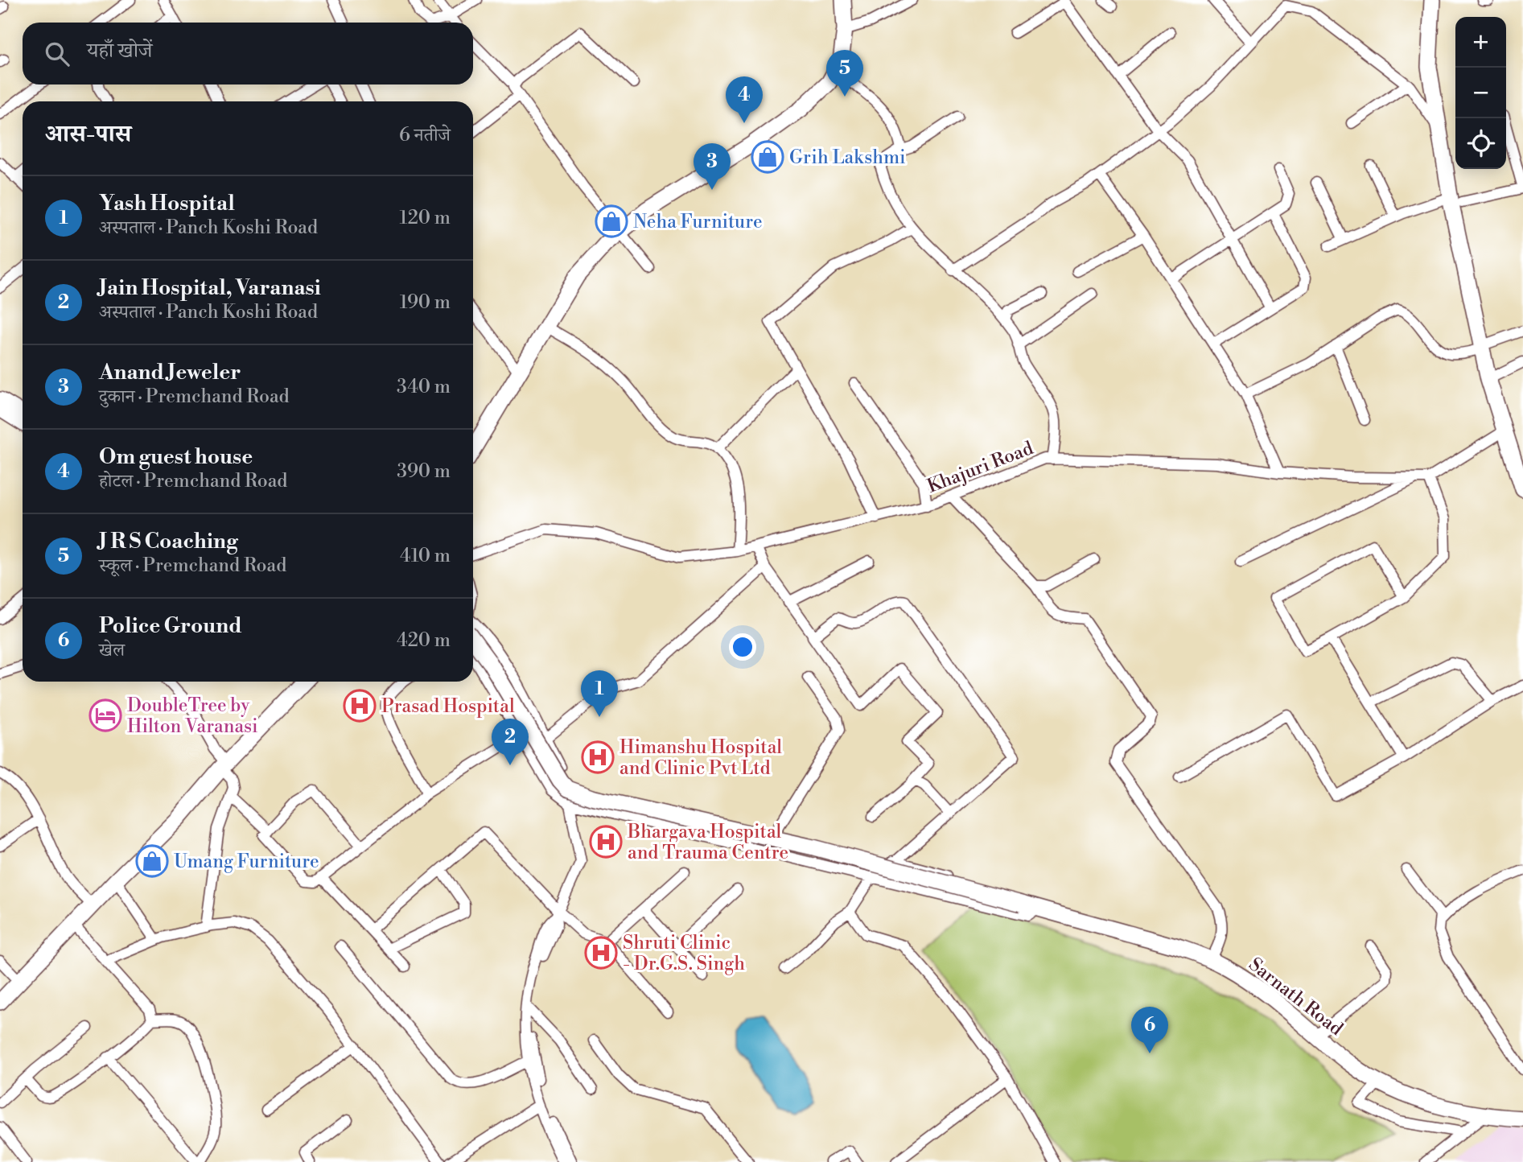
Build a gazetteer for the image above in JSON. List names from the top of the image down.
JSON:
{
  "streets": {
    "highway": ["Sarnath Road"],
    "street": ["Khajuri Road"]
  },
  "places": {
    "shop": ["Grih Lakshmi", "Neha Furniture", "Umang Furniture"],
    "hospital": [
      "Prasad Hospital",
      "Himanshu Hospital and Clinic Pvt Ltd",
      "Bhargava Hospital and Trauma Centre",
      "Shruti Clinic - Dr.G.S. Singh"
    ],
    "hotel": ["DoubleTree by Hilton Varanasi"]
  },
  "page": {
    "map_buttons": ["+", "−"],
    "search": "यहाँ खोजें",
    "pins": [
      "5",
      "4",
      "3",
      "1",
      "2",
      "6"
    ],
    "heading": ["आस-पास", "6 नतीजे"],
    "list": [
      {
        "mark": "1",
        "name": "Yash Hospital",
        "note": "अस्पताल · Panch Koshi Road",
        "value": "120 m"
      },
      {
        "mark": "2",
        "name": "Jain Hospital, Varanasi",
        "note": "अस्पताल · Panch Koshi Road",
        "value": "190 m"
      },
      {
        "mark": "3",
        "name": "Anand Jeweler",
        "note": "दुकान · Premchand Road",
        "value": "340 m"
      },
      {
        "mark": "4",
        "name": "Om guest house",
        "note": "होटल · Premchand Road",
        "value": "390 m"
      },
      {
        "mark": "5",
        "name": "J R S Coaching",
        "note": "स्कूल · Premchand Road",
        "value": "410 m"
      },
      {
        "mark": "6",
        "name": "Police Ground",
        "note": "खेल",
        "value": "420 m"
      }
    ]
  }
}
